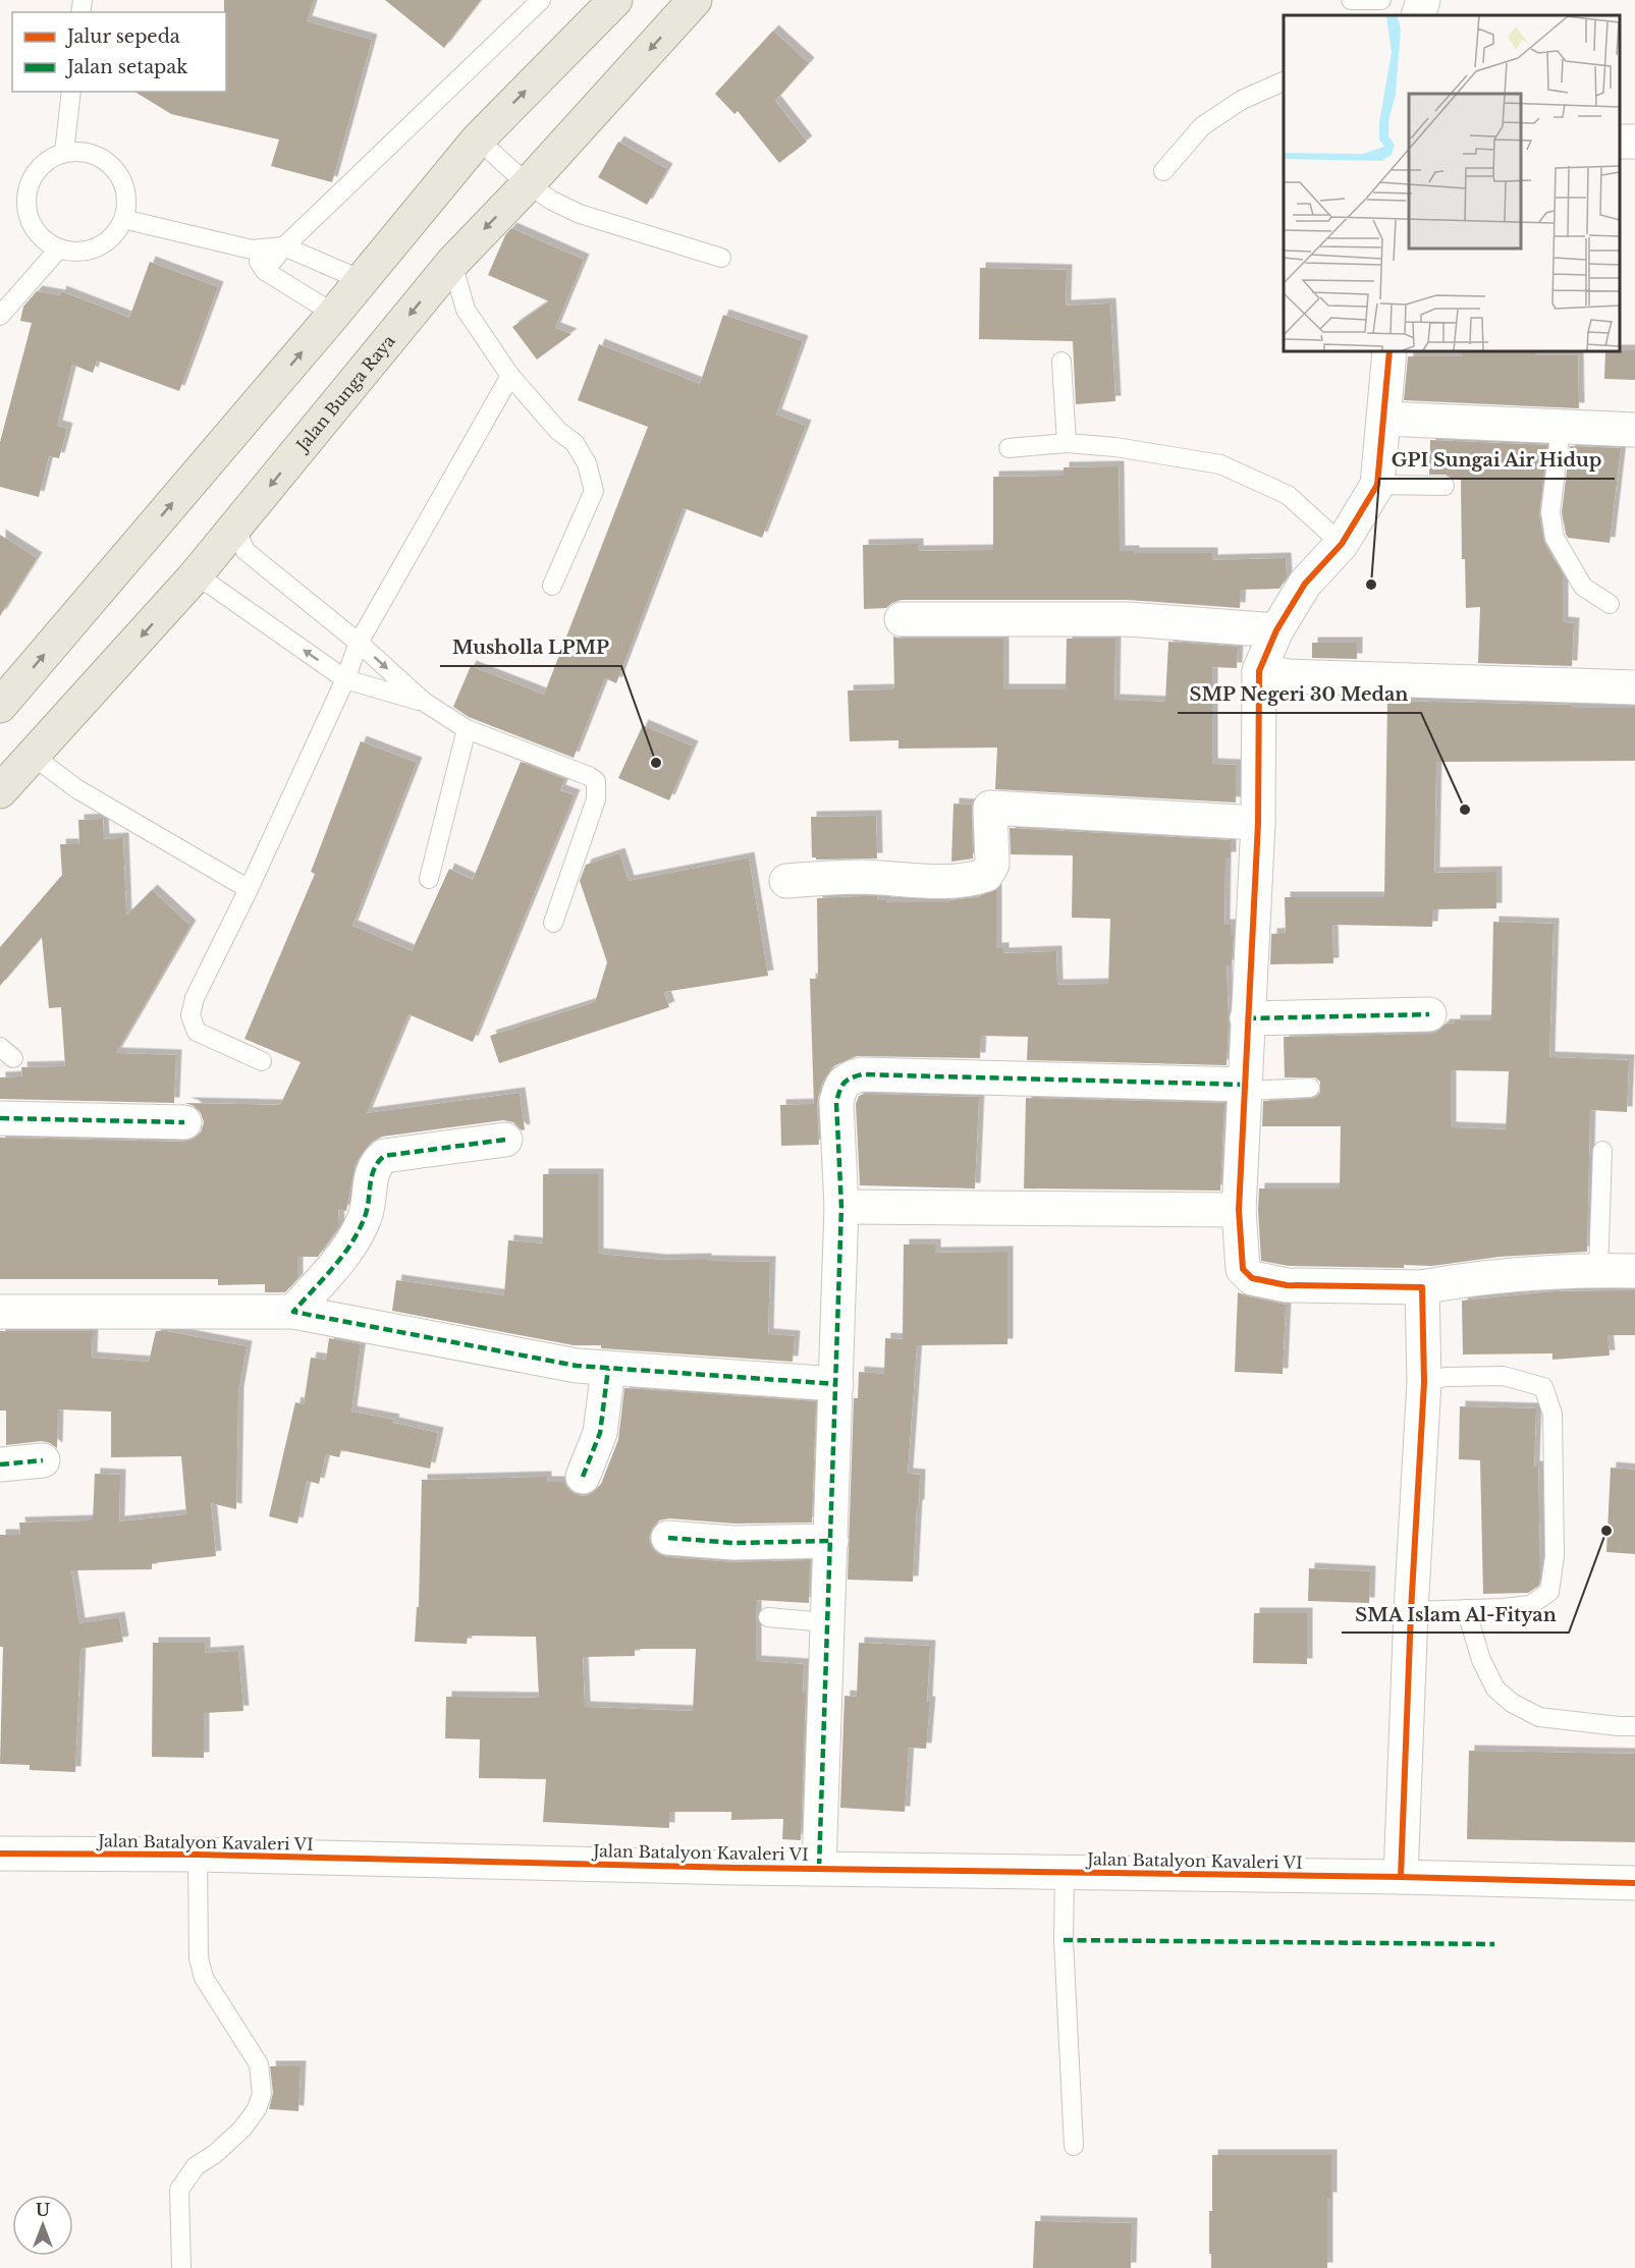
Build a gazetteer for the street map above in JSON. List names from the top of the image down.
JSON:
{
  "streets": {
    "main road": ["Jalan Bunga Raya"],
    "street": ["Jalan Batalyon Kavaleri VI"]
  },
  "places": [
    "GPI Sungai Air Hidup",
    "Musholla LPMP",
    "SMP Negeri 30 Medan",
    "SMA Islam Al-Fityan"
  ],
  "legend": ["Jalur sepeda", "Jalan setapak"],
  "north": "top"
}
